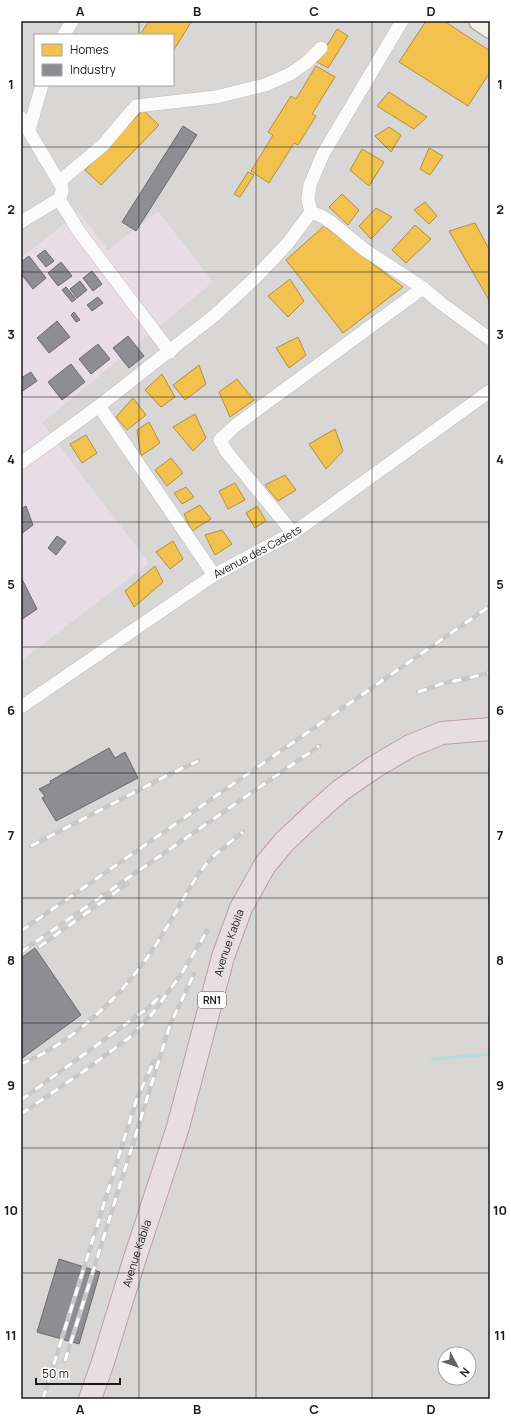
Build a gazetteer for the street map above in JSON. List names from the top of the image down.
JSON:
{
  "streets": {
    "highway": ["Avenue Kabila", "RN1"],
    "street": ["Avenue des Cadets"]
  },
  "legend": ["Homes", "Industry"],
  "scale_bar": "50 m",
  "north": "bottom right",
  "grid": {
    "columns": [
      "A",
      "B",
      "C",
      "D"
    ],
    "rows": [
      "1",
      "2",
      "3",
      "4",
      "5",
      "6",
      "7",
      "8",
      "9",
      "10",
      "11"
    ]
  }
}
